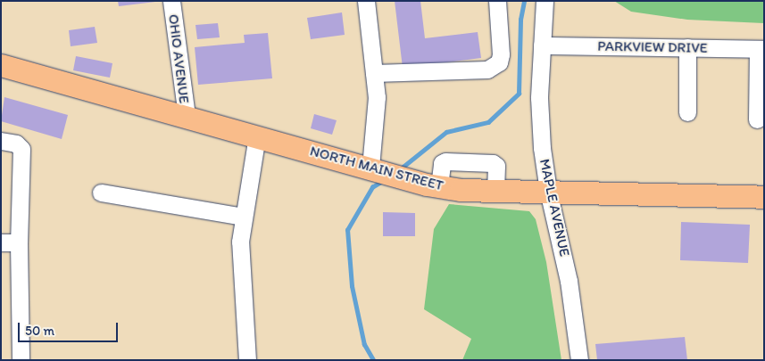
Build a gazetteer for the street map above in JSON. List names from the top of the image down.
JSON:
{
  "streets": {
    "main road": ["NORTH MAIN STREET"],
    "street": ["PARKVIEW DRIVE", "OHIO AVENUE", "MAPLE AVENUE"]
  },
  "crossings": [
    ["PARKVIEW DRIVE", "MAPLE AVENUE"],
    ["OHIO AVENUE", "NORTH MAIN STREET"],
    ["NORTH MAIN STREET", "MAPLE AVENUE"]
  ],
  "scale_bar": "50 m"
}
